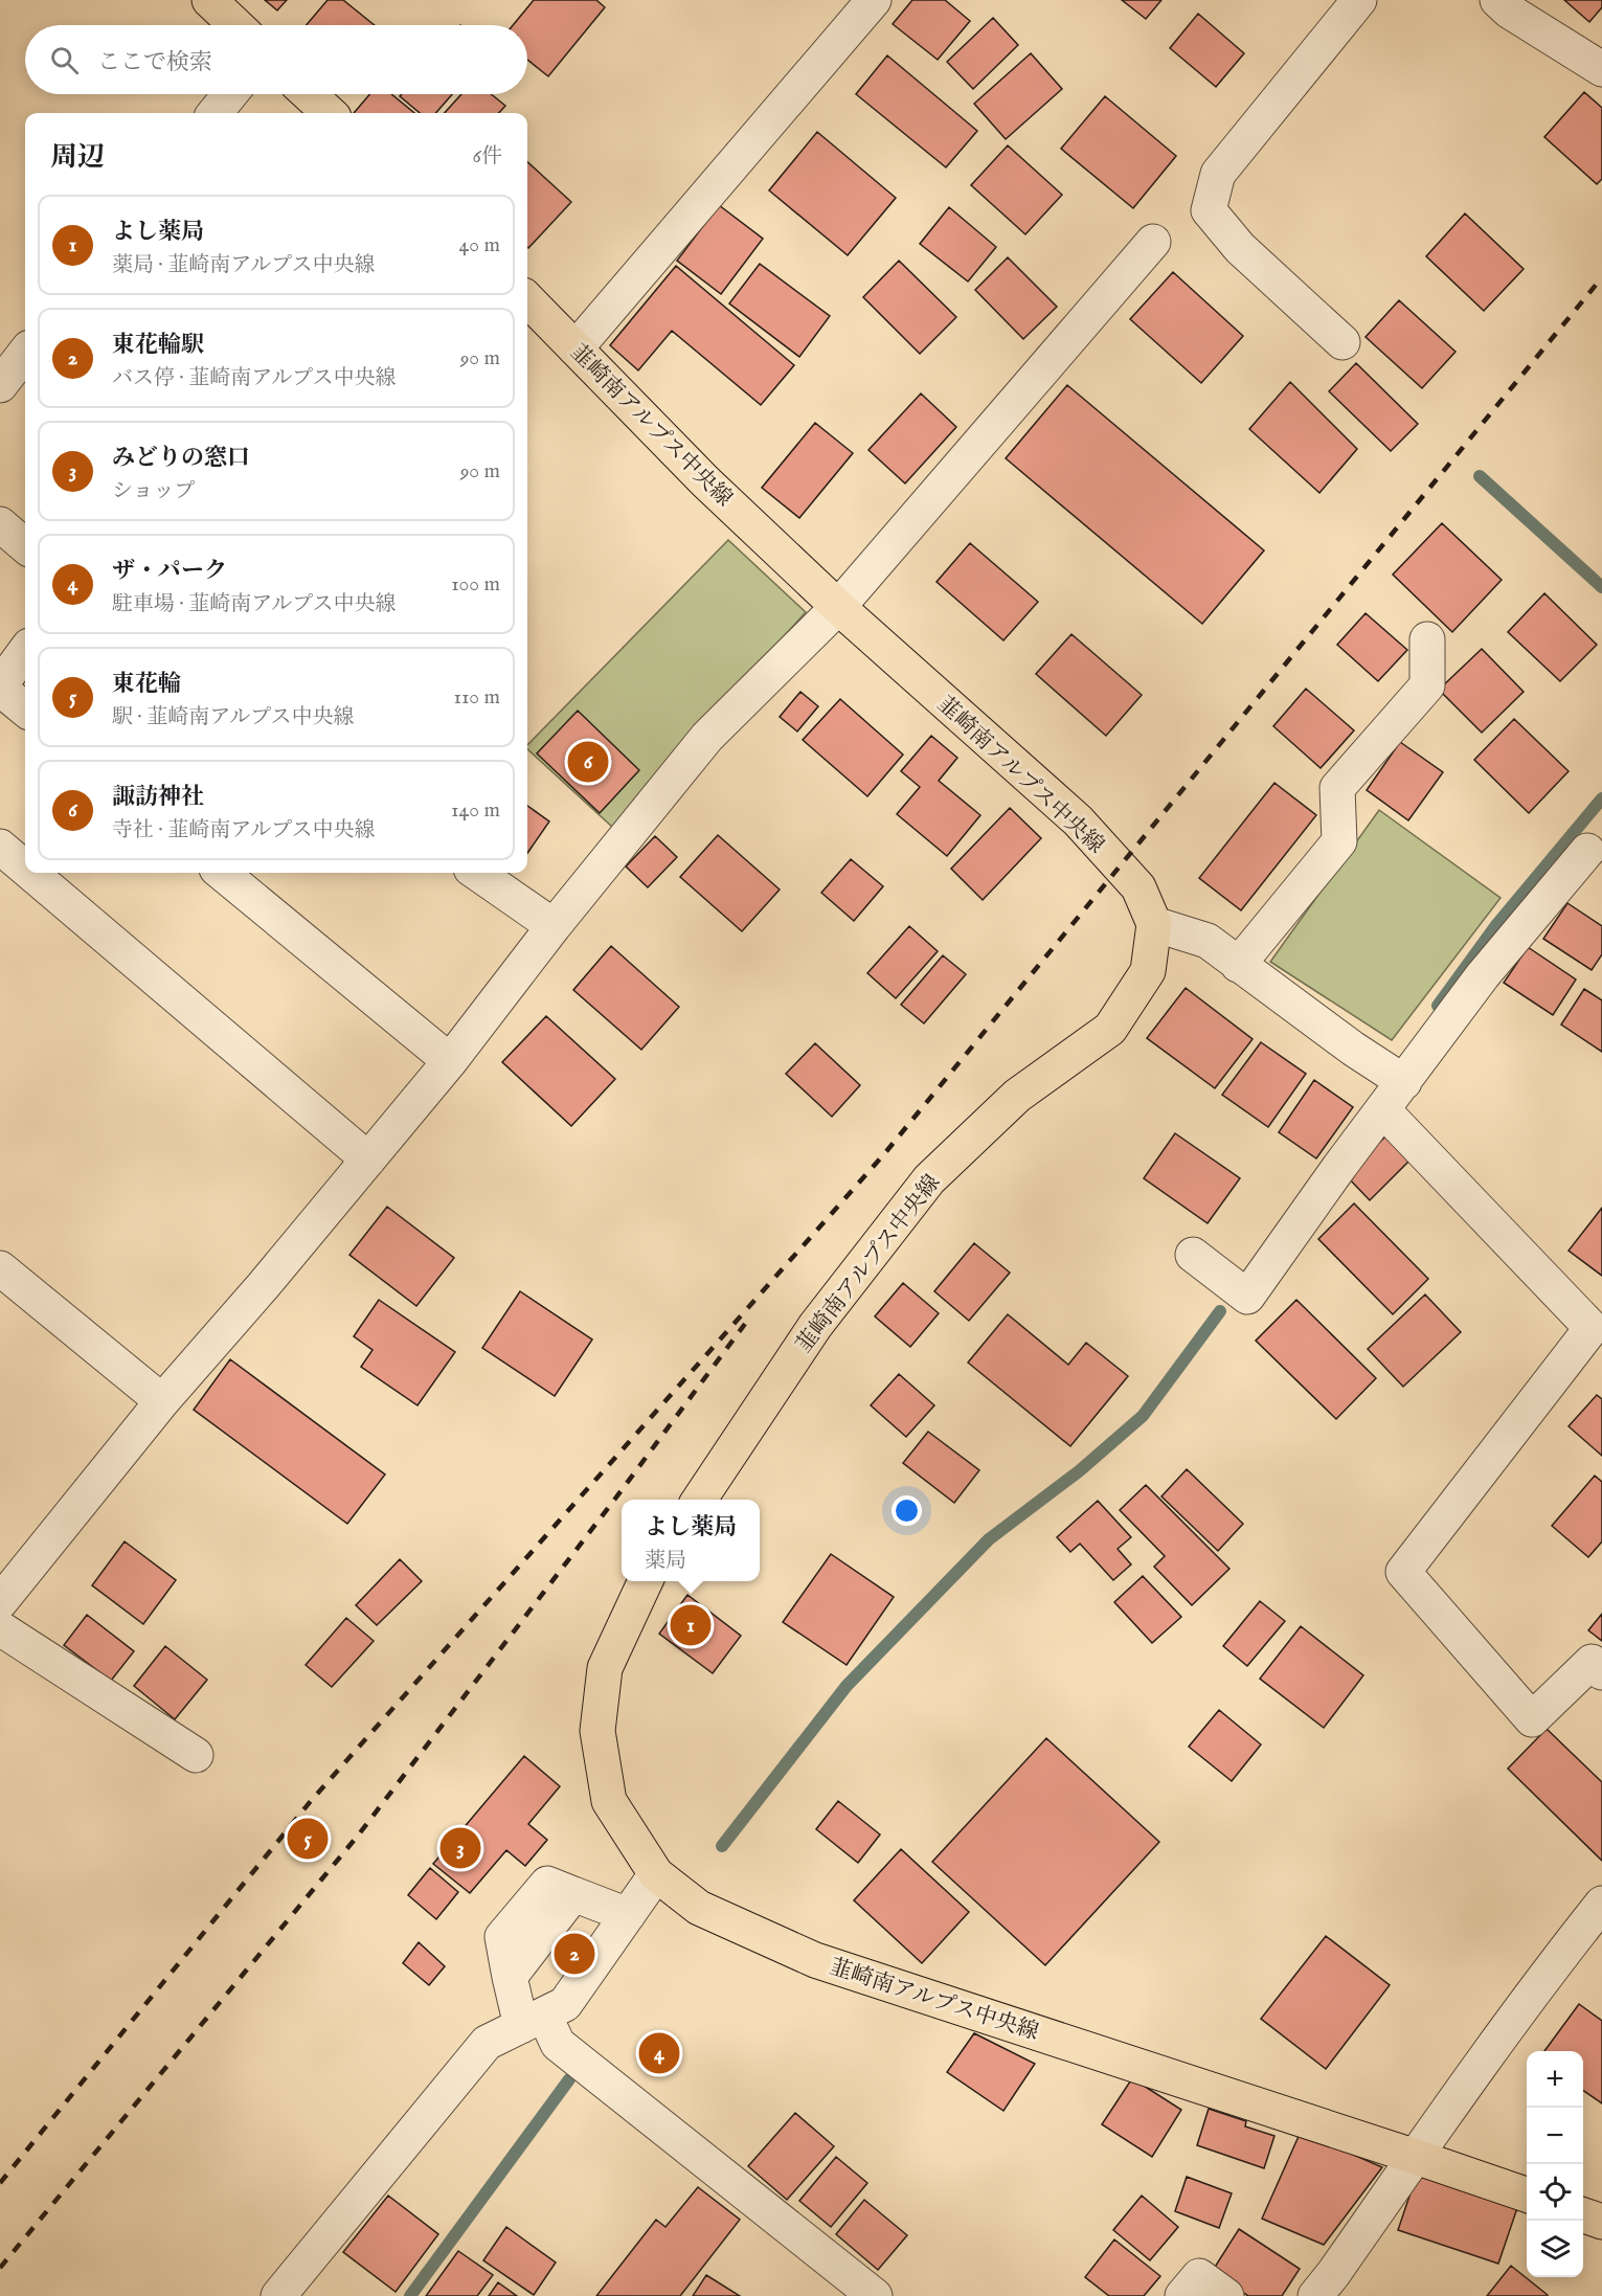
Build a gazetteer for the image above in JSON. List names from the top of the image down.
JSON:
{
  "streets": {
    "main road": ["韮崎南アルプス中央線"]
  },
  "page": {
    "search": "ここで検索",
    "heading": ["周辺", "6件"],
    "list": [
      {
        "mark": "1",
        "name": "よし薬局",
        "note": "薬局 · 韮崎南アルプス中央線",
        "value": "40 m"
      },
      {
        "mark": "2",
        "name": "東花輪駅",
        "note": "バス停 · 韮崎南アルプス中央線",
        "value": "90 m"
      },
      {
        "mark": "3",
        "name": "みどりの窓口",
        "note": "ショップ",
        "value": "90 m"
      },
      {
        "mark": "4",
        "name": "ザ・パーク",
        "note": "駐車場 · 韮崎南アルプス中央線",
        "value": "100 m"
      },
      {
        "mark": "5",
        "name": "東花輪",
        "note": "駅 · 韮崎南アルプス中央線",
        "value": "110 m"
      },
      {
        "mark": "6",
        "name": "諏訪神社",
        "note": "寺社 · 韮崎南アルプス中央線",
        "value": "140 m"
      }
    ],
    "pins": [
      "6",
      "1",
      "5",
      "3",
      "2",
      "4"
    ],
    "popup": ["よし薬局", "薬局"],
    "map_buttons": ["+", "−"]
  }
}
